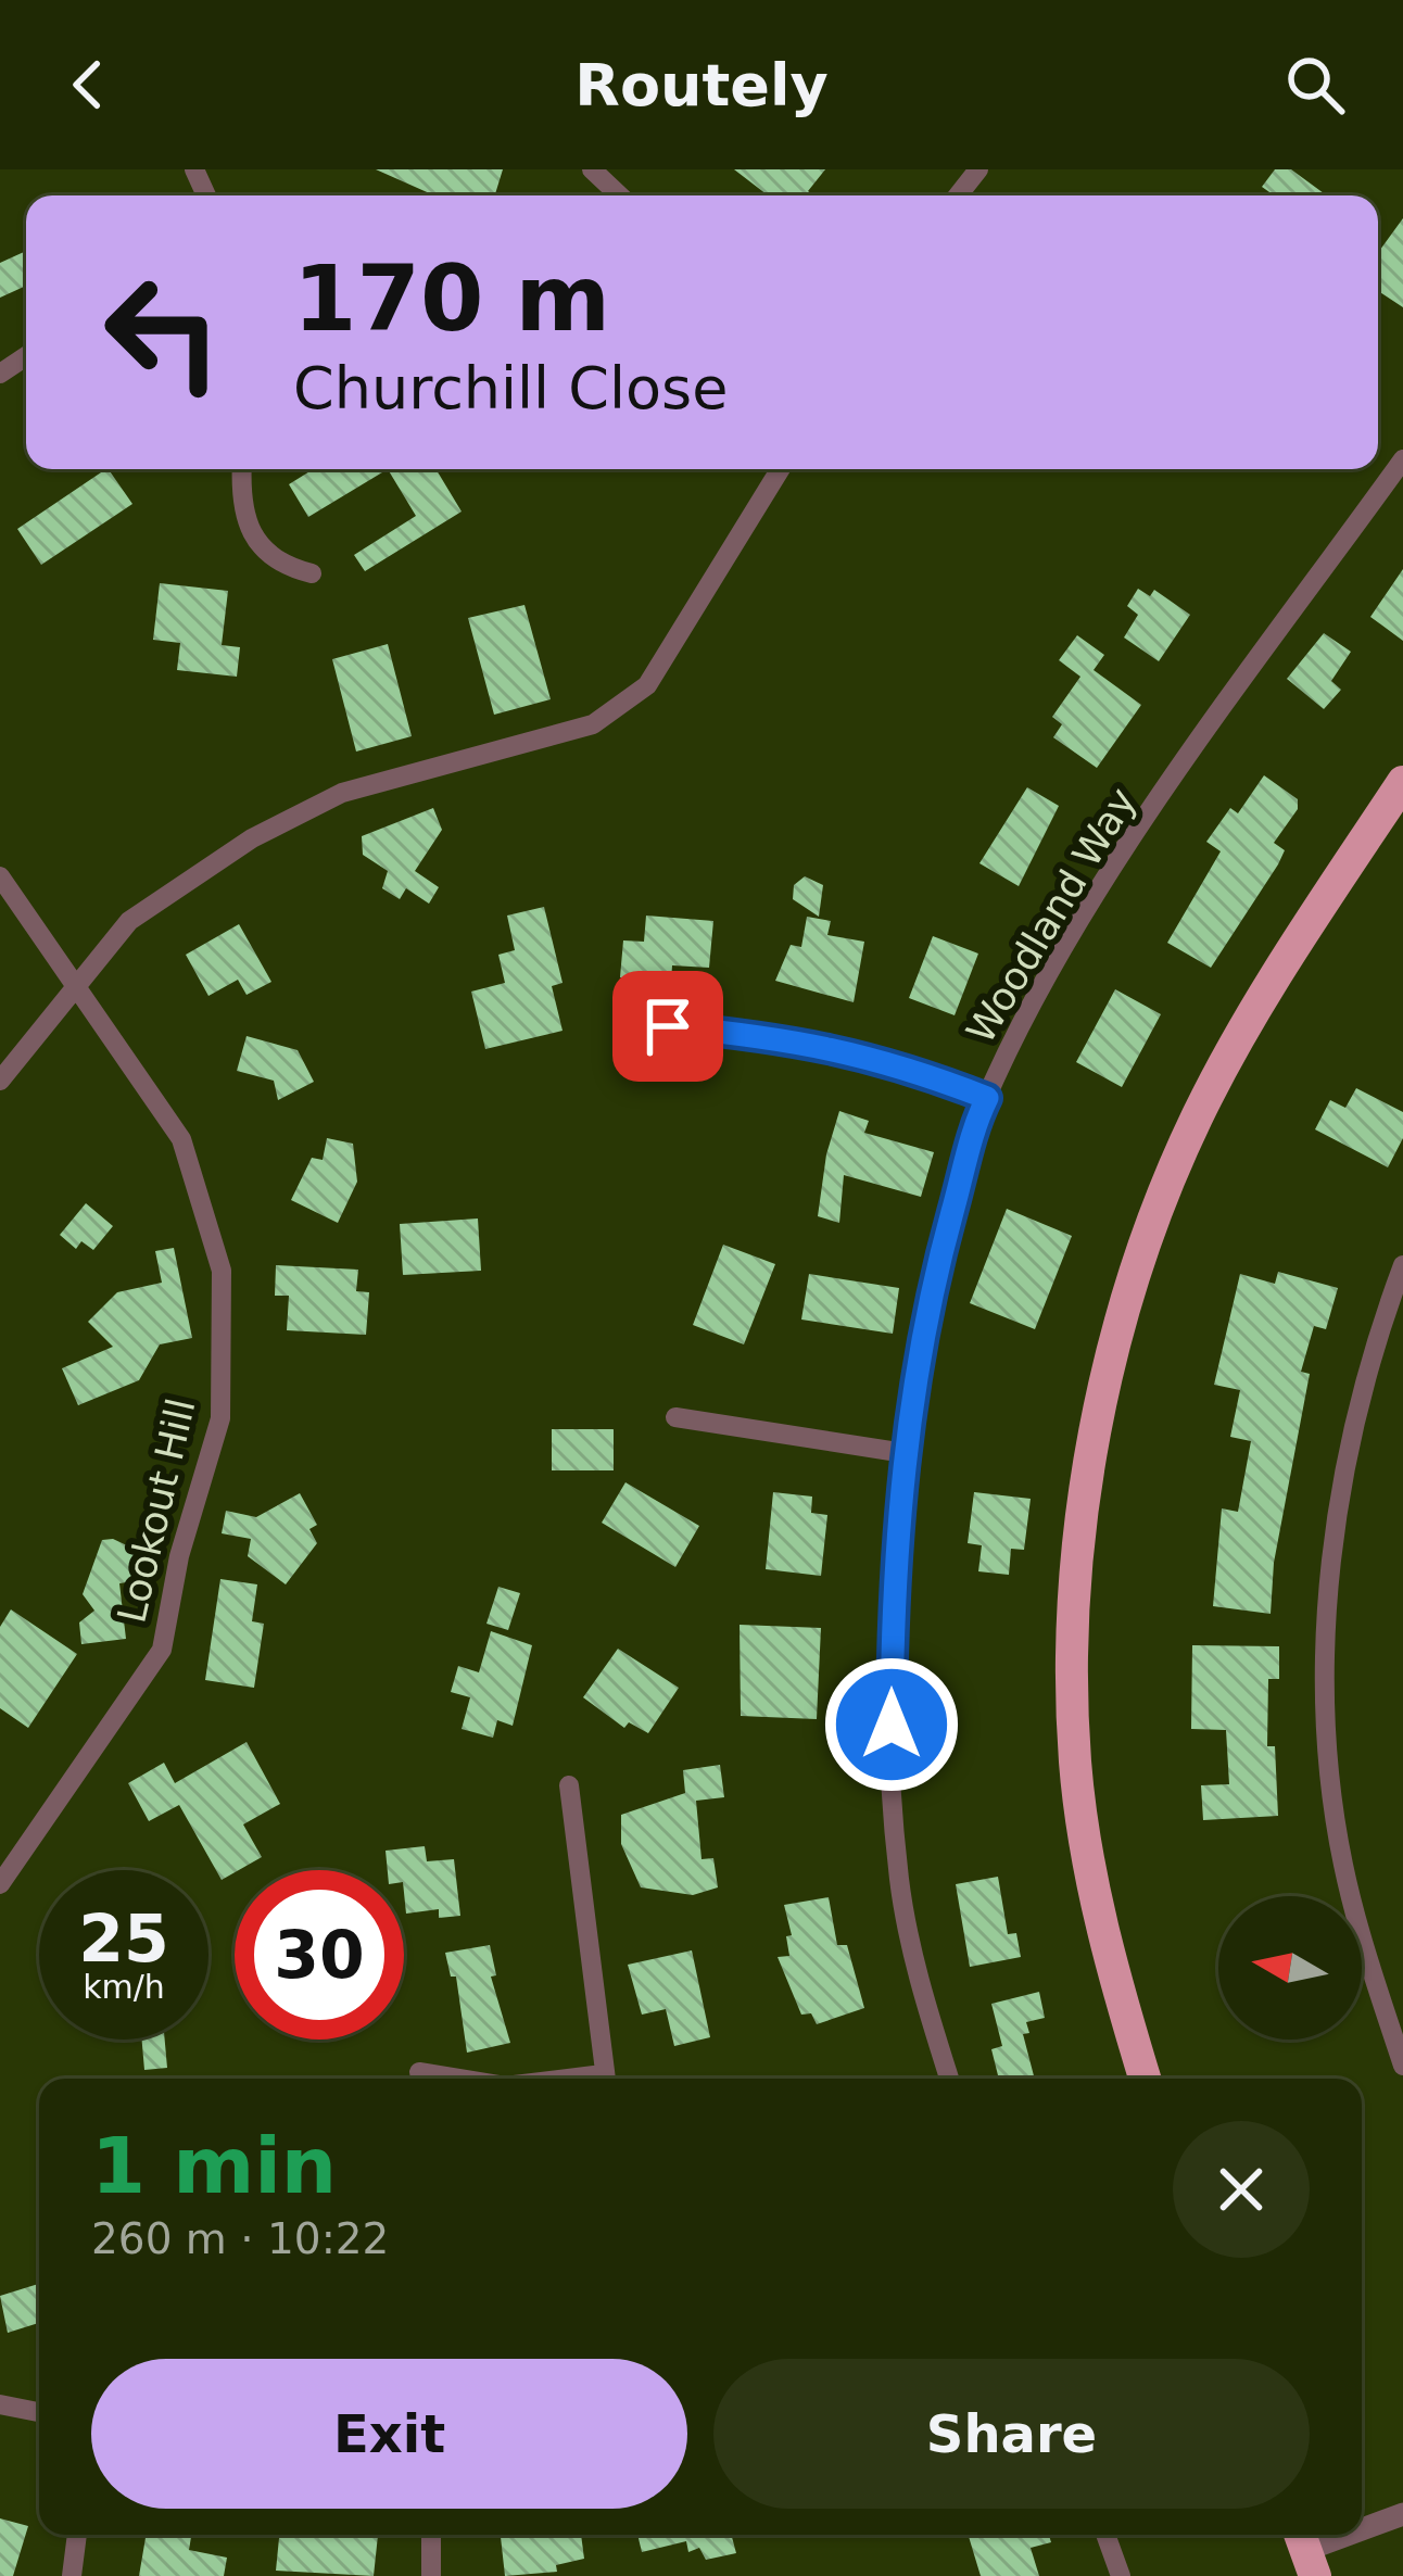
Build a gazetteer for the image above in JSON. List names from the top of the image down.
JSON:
{
  "streets": {
    "street": ["Woodland Way", "Lookout Hill"]
  },
  "north": "left",
  "page": {
    "header": "Routely",
    "turn": ["170 m", "Churchill Close"],
    "speed": "25 km/h",
    "limit": "30",
    "heading": ["1 min", "260 m · 10:22"],
    "buttons": ["Exit", "Share"]
  }
}
